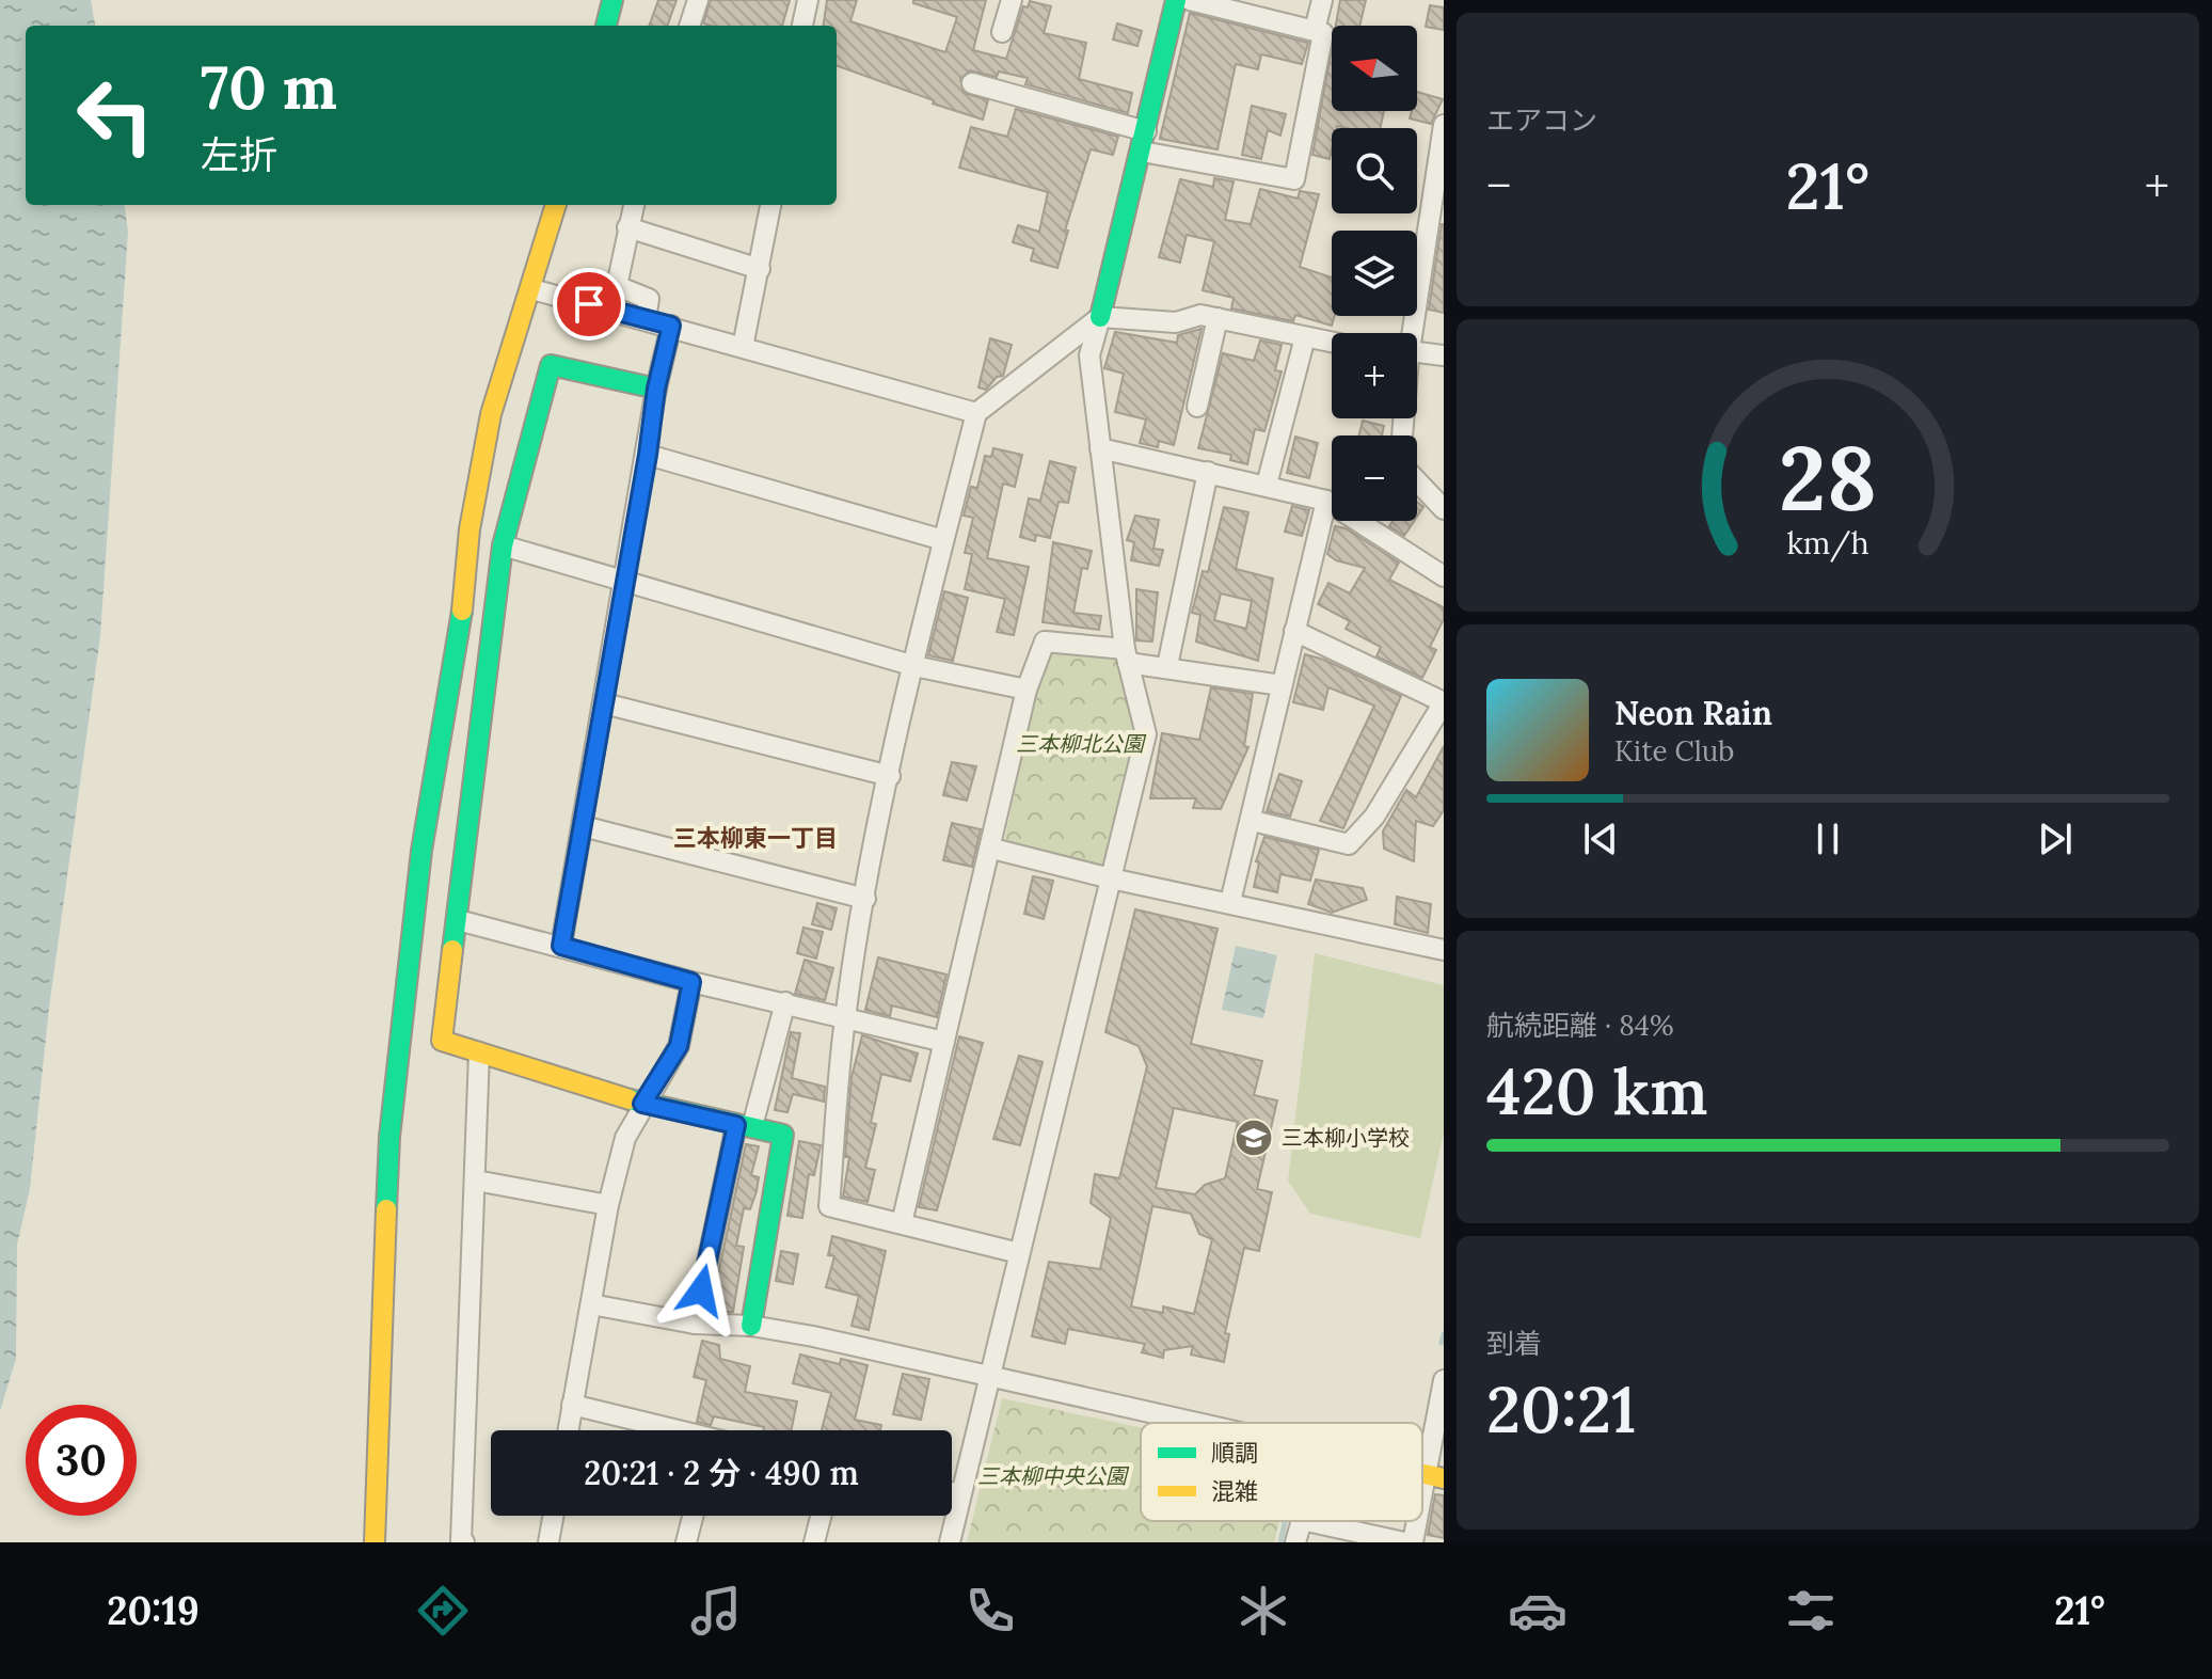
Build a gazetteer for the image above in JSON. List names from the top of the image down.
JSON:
{
  "districts": ["三本柳東一丁目"],
  "parks": ["三本柳北公園", "三本柳中央公園"],
  "places": {
    "school or university": ["三本柳小学校"]
  },
  "legend": ["順調", "混雑"],
  "north": "left",
  "page": {
    "tile": [
      "エアコン",
      ["航続距離 · 84%", "420 km"],
      ["到着", "20:21"]
    ],
    "map_buttons": ["+", "−"],
    "turn": ["70 m", "左折"],
    "heat": ["−", "21°", "+"],
    "song": ["Neon Rain", "Kite Club"],
    "limit": "30",
    "trip": "20:21 · 2 分 · 490 m",
    "tabs": ["20:19", "21°"],
    "gauge": ["28", "km/h"]
  }
}
